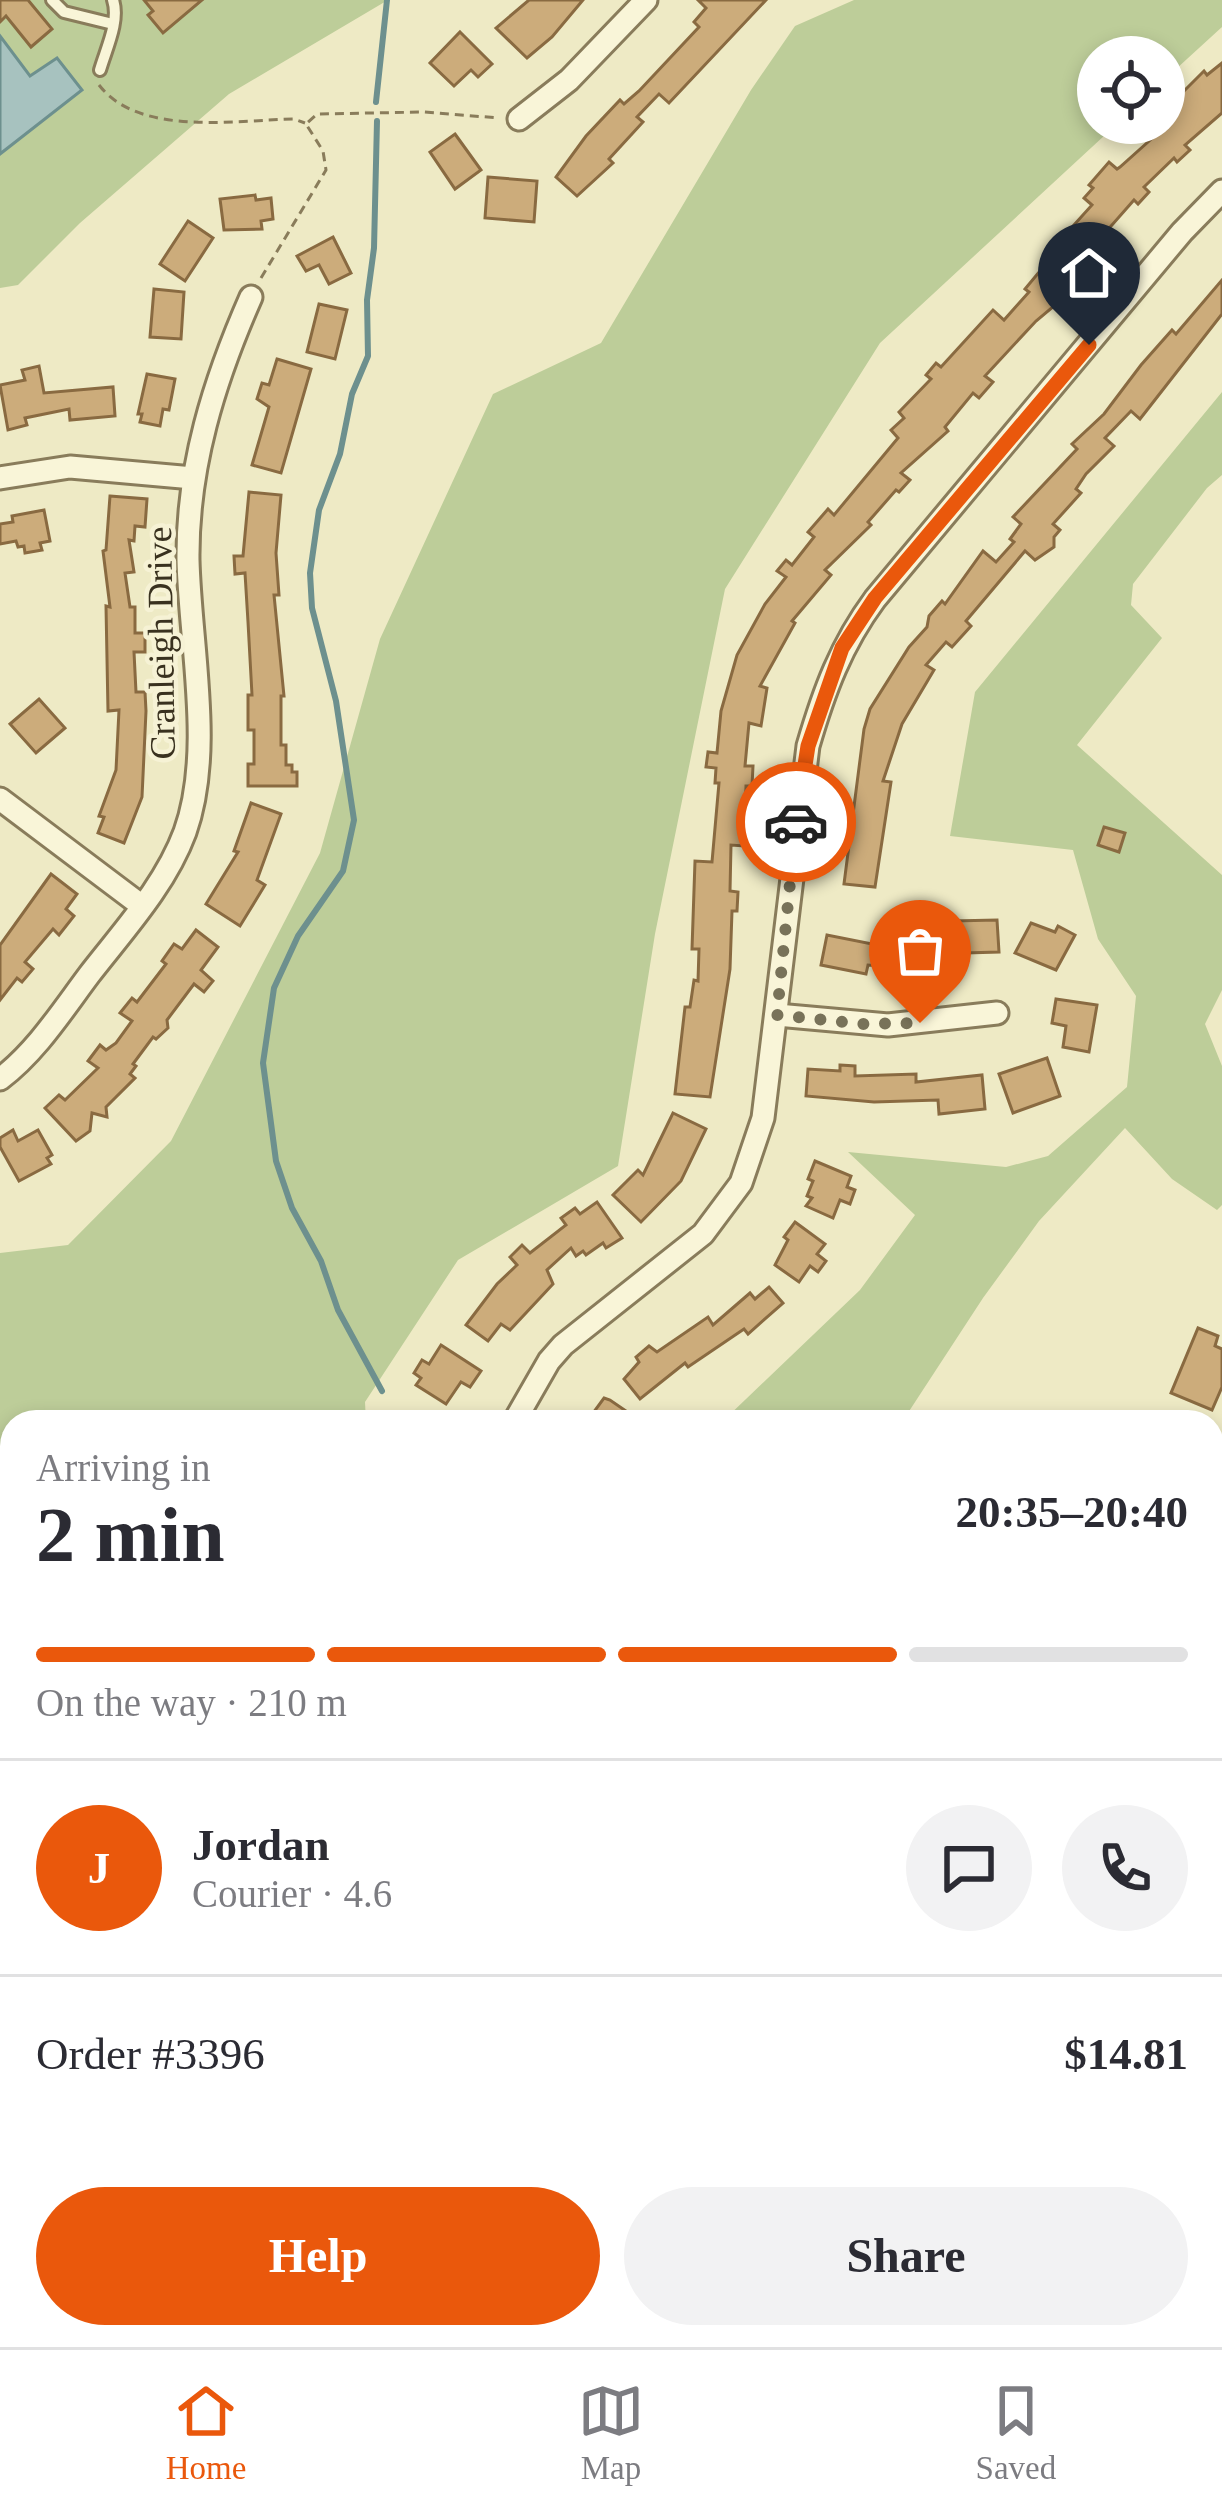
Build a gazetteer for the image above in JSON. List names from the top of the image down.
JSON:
{
  "streets": {
    "street": ["Cranleigh Drive"]
  },
  "page": {
    "heading": ["2 min", "Arriving in", "20:35–20:40"],
    "panel": [
      "Jordan",
      "Courier · 4.6",
      "Order #3396",
      "$14.81"
    ],
    "bar": "On the way · 210 m",
    "round": "J",
    "buttons": ["Help", "Share"],
    "tabs": ["Home", "Map", "Saved"]
  }
}
